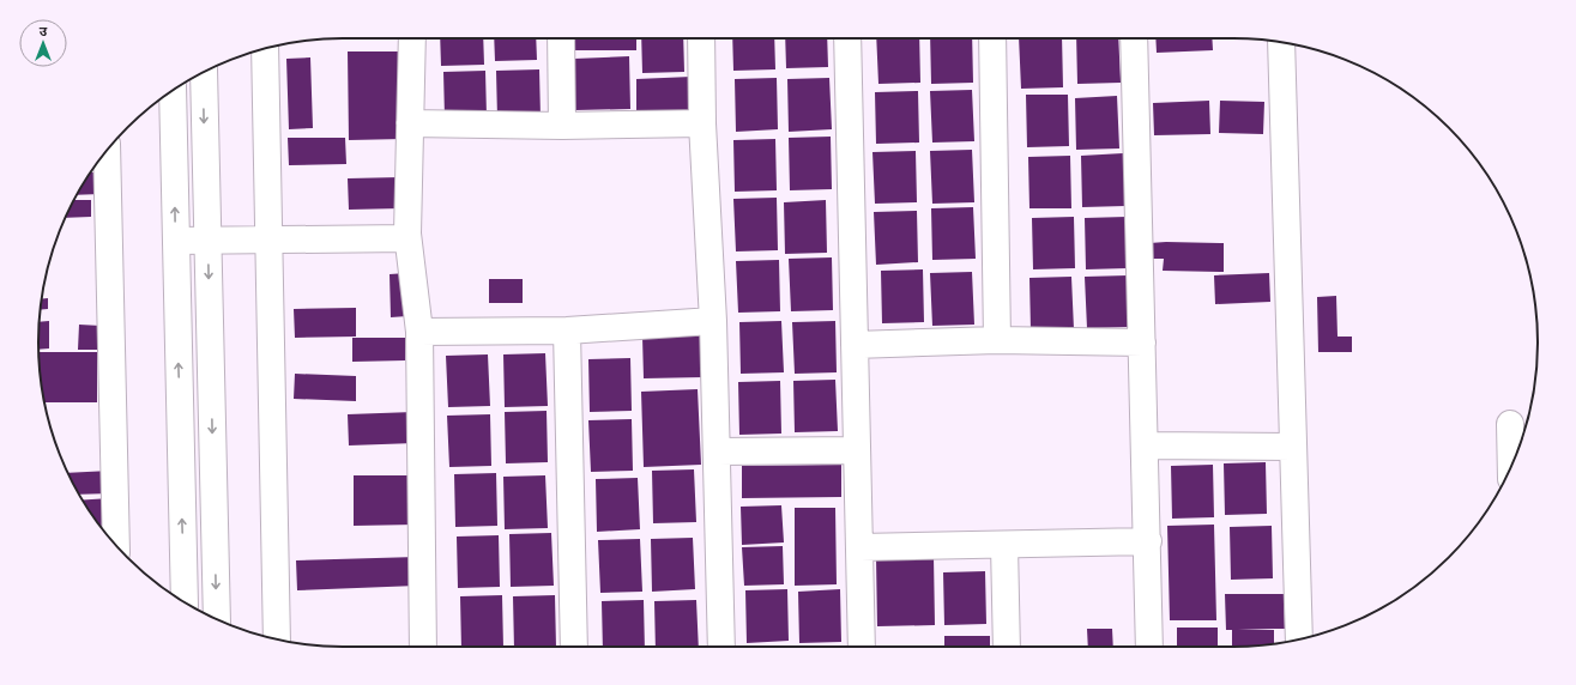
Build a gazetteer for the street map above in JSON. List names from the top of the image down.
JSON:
{
  "north": "top"
}
